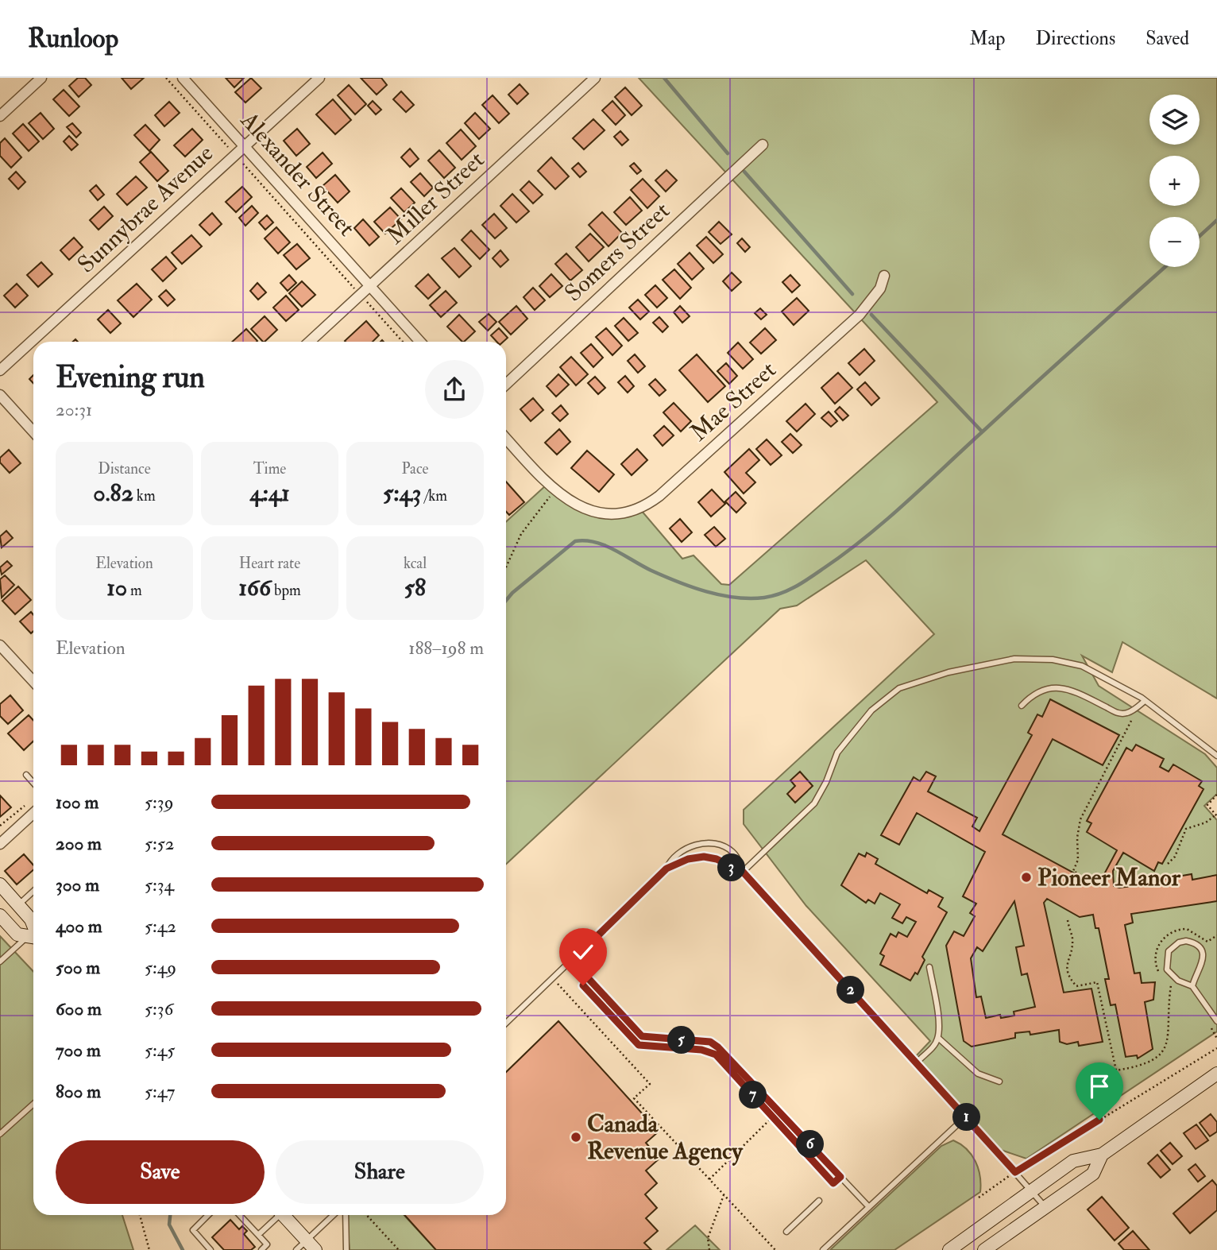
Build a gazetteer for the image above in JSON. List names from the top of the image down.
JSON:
{
  "streets": {
    "street": [
      "Alexander Street",
      "Miller Street",
      "Sunnybrae Avenue",
      "Somers Street",
      "Mae Street"
    ]
  },
  "crossings": [
    ["Alexander Street", "Miller Street"],
    ["Alexander Street", "Sunnybrae Avenue"]
  ],
  "places": ["Pioneer Manor", "Canada Revenue Agency"],
  "page": {
    "header": "Runloop",
    "nav": ["Map", "Directions", "Saved"],
    "map_buttons": ["+", "−"],
    "heading": ["Evening run", "20:31"],
    "stats": [
      ["Distance", "0.82 km"],
      ["Time", "4:41"],
      ["Pace", "5:43 /km"],
      ["Elevation", "10 m"],
      ["Heart rate", "166 bpm"],
      ["kcal", "58"]
    ],
    "chart": ["Elevation", "188–198 m"],
    "list": [
      {
        "name": "100 m",
        "note": "5:39"
      },
      {
        "name": "200 m",
        "note": "5:52"
      },
      {
        "name": "300 m",
        "note": "5:34"
      },
      {
        "name": "400 m",
        "note": "5:42"
      },
      {
        "name": "500 m",
        "note": "5:49"
      },
      {
        "name": "600 m",
        "note": "5:36"
      },
      {
        "name": "700 m",
        "note": "5:45"
      },
      {
        "name": "800 m",
        "note": "5:47"
      }
    ],
    "pins": [
      "3",
      "2",
      "5",
      "7",
      "1",
      "6"
    ],
    "buttons": ["Save", "Share"]
  }
}
